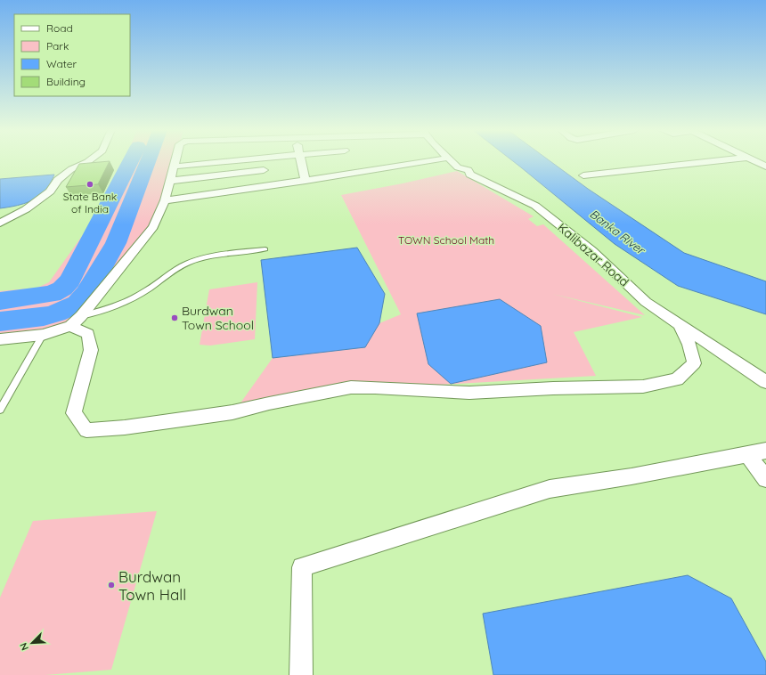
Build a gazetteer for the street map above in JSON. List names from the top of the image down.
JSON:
{
  "streets": {
    "street": ["Kalibazar Road"]
  },
  "water": ["Banka River"],
  "parks": ["TOWN School Math"],
  "places": ["State Bank of India", "Burdwan Town School", "Burdwan Town Hall"],
  "legend": [
    "Road",
    "Park",
    "Water",
    "Building"
  ],
  "north": "bottom left"
}
